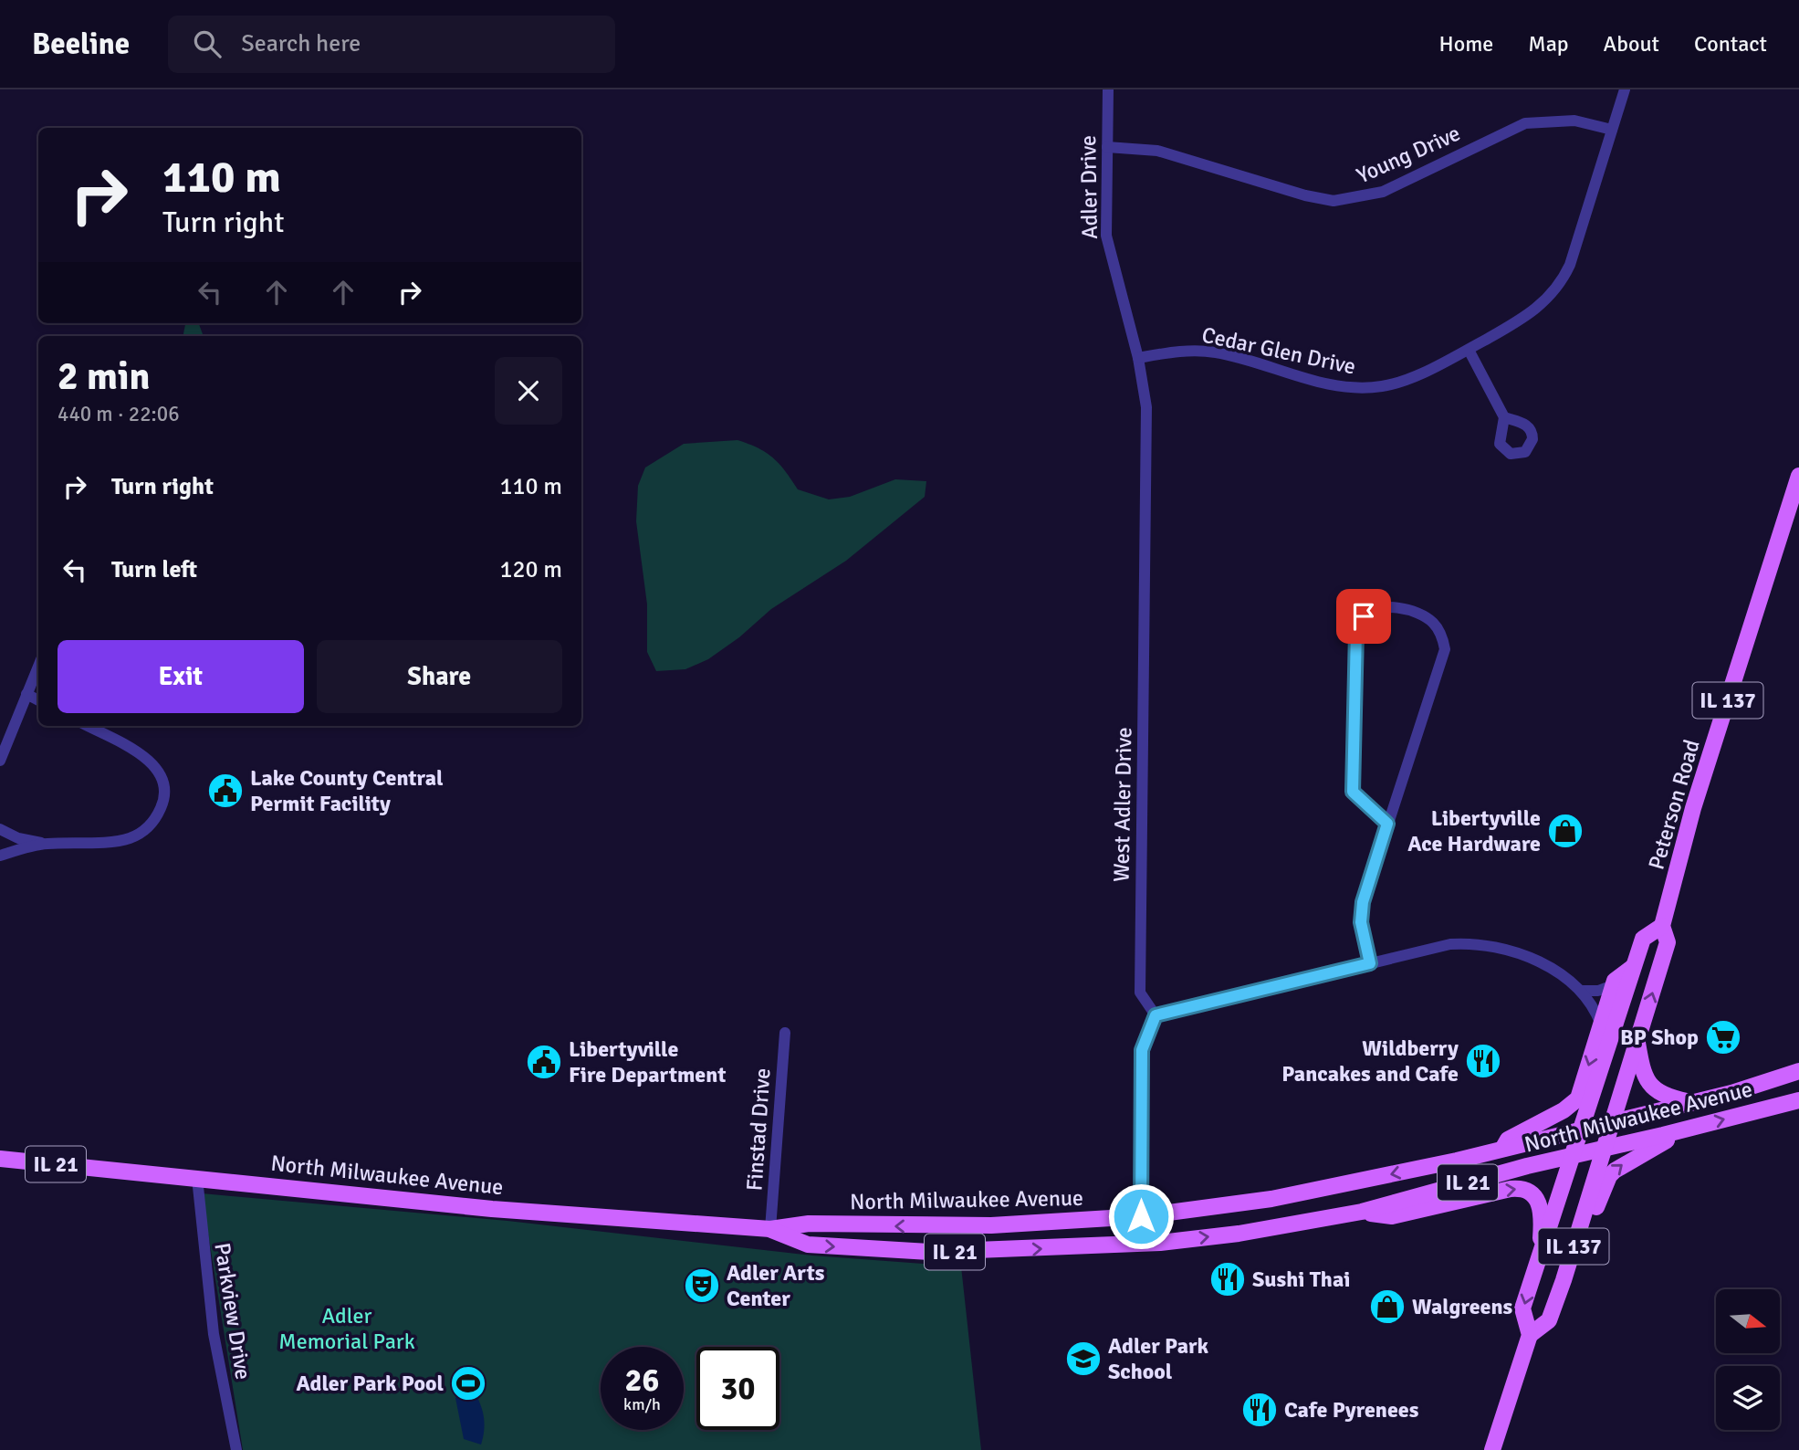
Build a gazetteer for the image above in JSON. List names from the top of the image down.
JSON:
{
  "streets": {
    "main road": [
      "IL 137",
      "Peterson Road",
      "North Milwaukee Avenue",
      "IL 21"
    ],
    "street": [
      "Young Drive",
      "Adler Drive",
      "Cedar Glen Drive",
      "West Adler Drive",
      "Finstad Drive",
      "Parkview Drive"
    ]
  },
  "crossings": [
    ["Young Drive", "Adler Drive"],
    ["Young Drive", "Cedar Glen Drive"],
    ["Adler Drive", "Cedar Glen Drive"],
    ["Adler Drive", "West Adler Drive"],
    ["Cedar Glen Drive", "West Adler Drive"],
    ["IL 137", "Peterson Road"],
    ["IL 137", "North Milwaukee Avenue"],
    ["Peterson Road", "North Milwaukee Avenue"],
    ["North Milwaukee Avenue", "Finstad Drive"],
    ["North Milwaukee Avenue", "Parkview Drive"]
  ],
  "parks": ["Adler Memorial Park"],
  "places": {
    "public building": ["Lake County Central Permit Facility", "Libertyville Fire Department"],
    "shop": ["Libertyville Ace Hardware", "Walgreens"],
    "supermarket": ["BP Shop"],
    "restaurant": ["Wildberry Pancakes and Cafe", "Sushi Thai", "Cafe Pyrenees"],
    "theatre": ["Adler Arts Center"],
    "school or university": ["Adler Park School"],
    "sports": ["Adler Park Pool"]
  },
  "north": "right",
  "page": {
    "header": "Beeline",
    "search": "Search here",
    "nav": [
      "Home",
      "Map",
      "About",
      "Contact"
    ],
    "turn": ["110 m", "Turn right"],
    "heading": ["2 min", "440 m · 22:06"],
    "list": [
      {
        "name": "Turn right",
        "value": "110 m"
      },
      {
        "name": "Turn left",
        "value": "120 m"
      }
    ],
    "buttons": ["Exit", "Share"],
    "speed": "26 km/h",
    "limit": "30"
  }
}
